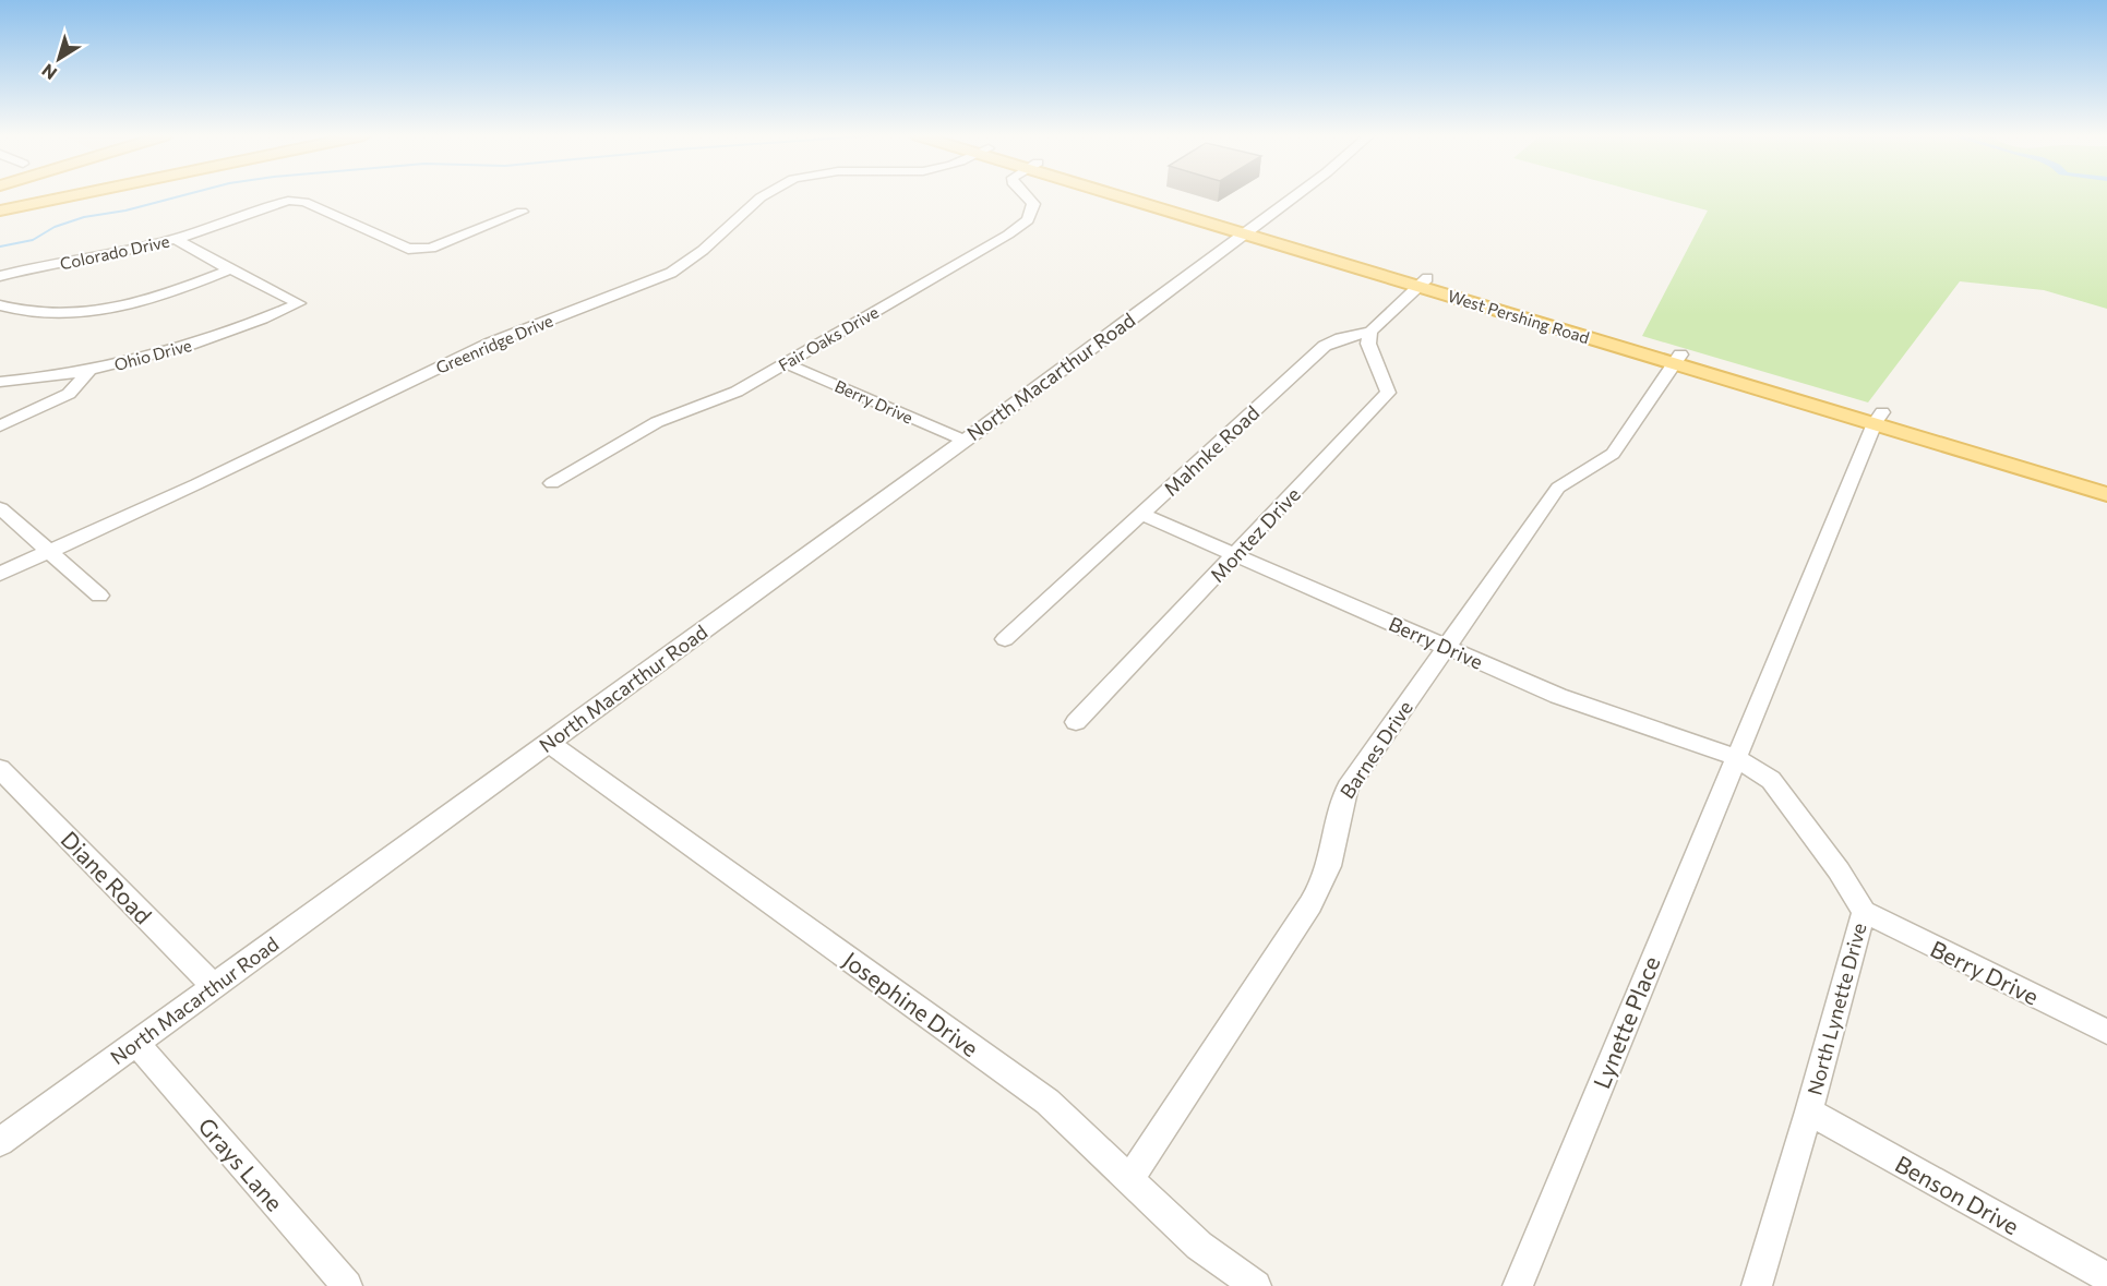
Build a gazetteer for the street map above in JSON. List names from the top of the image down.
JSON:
{
  "streets": {
    "main road": ["West Pershing Road"],
    "street": [
      "Colorado Drive",
      "Fair Oaks Drive",
      "Greenridge Drive",
      "Ohio Drive",
      "North Macarthur Road",
      "Berry Drive",
      "Mahnke Road",
      "Montez Drive",
      "Barnes Drive",
      "Diane Road",
      "Josephine Drive",
      "North Lynette Drive",
      "Lynette Place",
      "Grays Lane",
      "Benson Drive"
    ]
  },
  "crossings": [
    ["West Pershing Road", "North Macarthur Road"],
    ["West Pershing Road", "Barnes Drive"],
    ["Fair Oaks Drive", "Berry Drive"],
    ["North Macarthur Road", "Berry Drive"],
    ["North Macarthur Road", "Diane Road"],
    ["North Macarthur Road", "Josephine Drive"],
    ["North Macarthur Road", "Grays Lane"],
    ["Berry Drive", "Mahnke Road"],
    ["Berry Drive", "Montez Drive"],
    ["Berry Drive", "Barnes Drive"],
    ["Berry Drive", "North Lynette Drive"],
    ["Berry Drive", "Lynette Place"],
    ["Mahnke Road", "Montez Drive"],
    ["Barnes Drive", "Josephine Drive"],
    ["North Lynette Drive", "Lynette Place"],
    ["North Lynette Drive", "Benson Drive"]
  ],
  "north": "bottom left"
}
